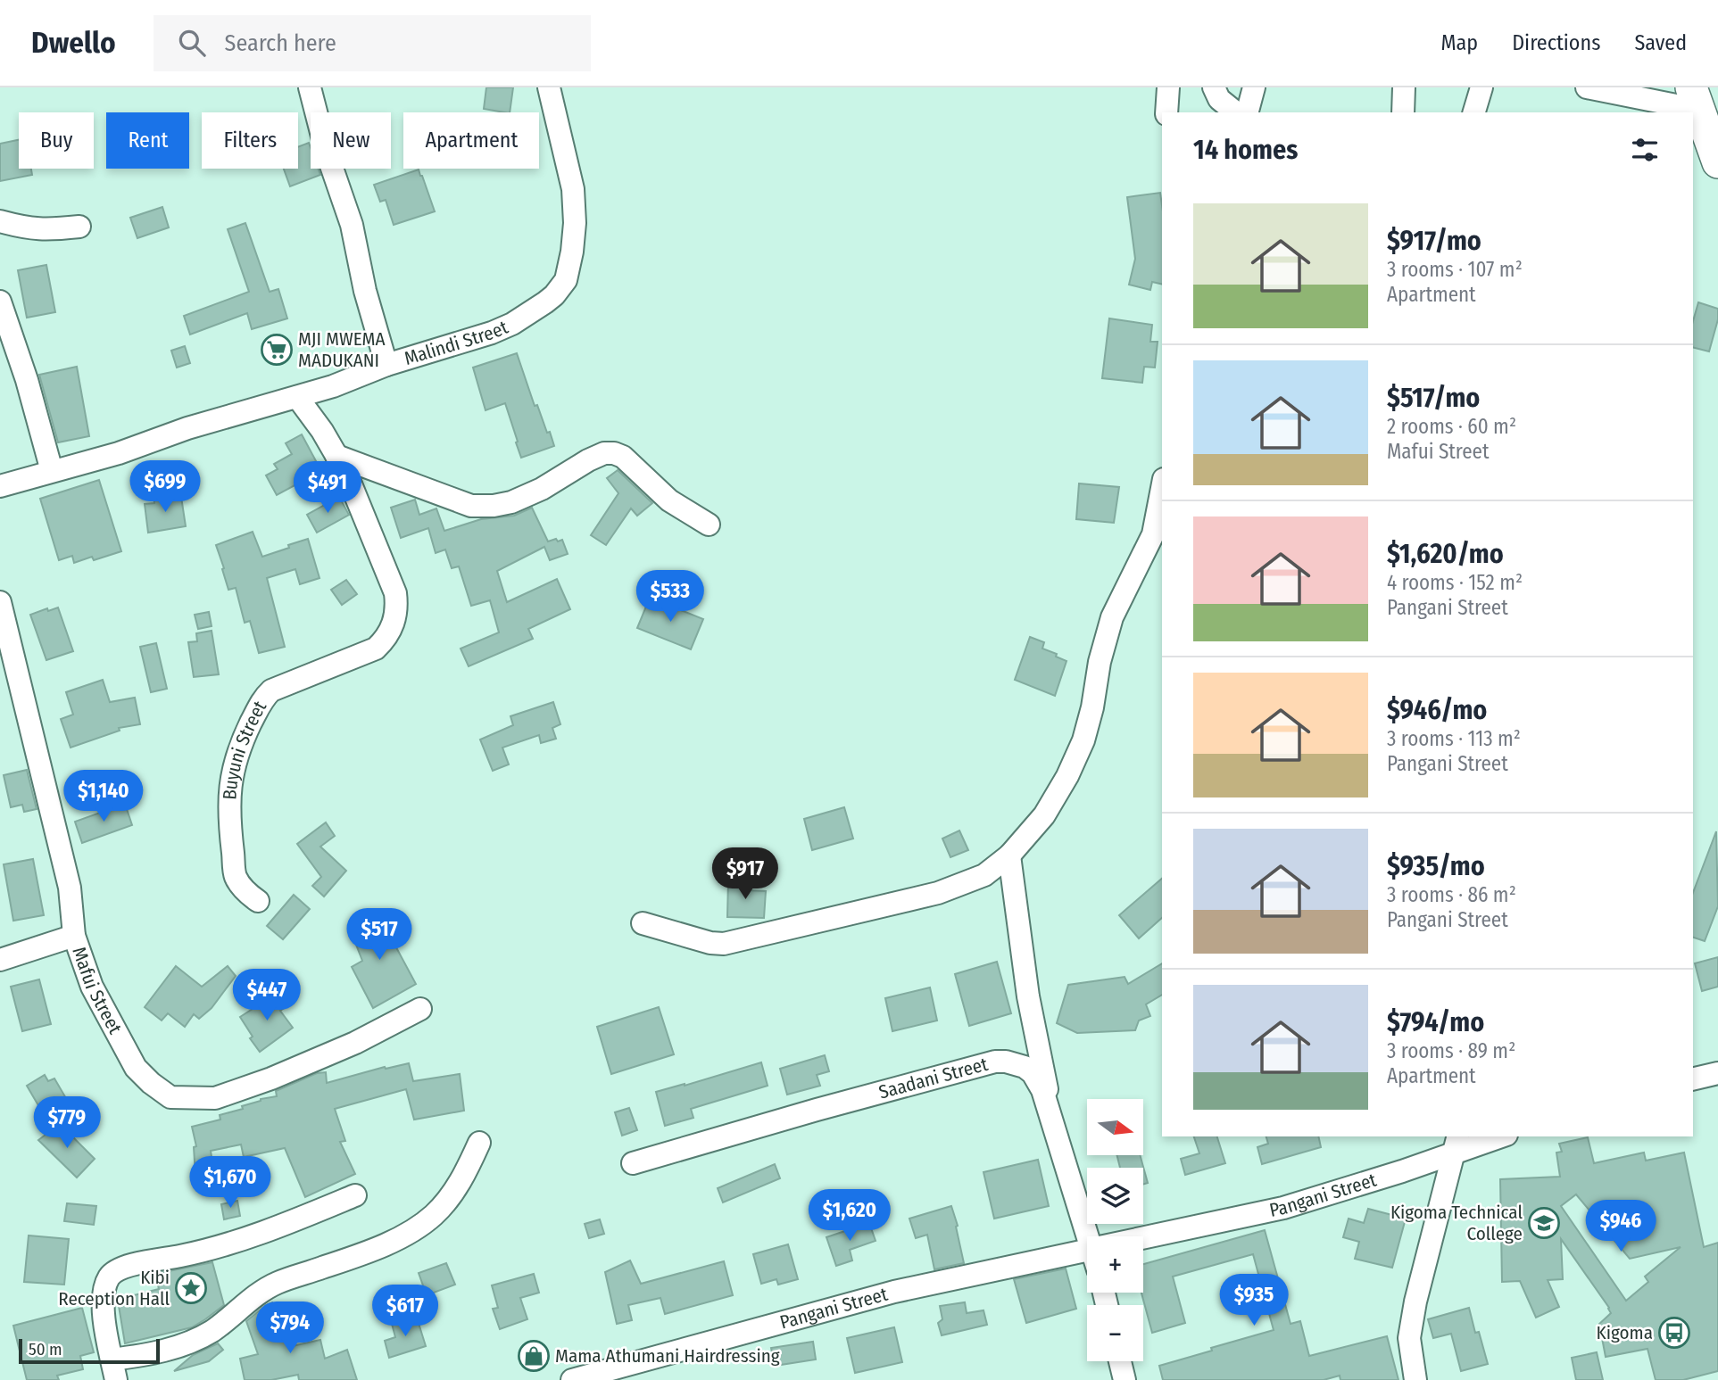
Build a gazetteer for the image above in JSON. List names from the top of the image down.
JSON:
{
  "streets": {
    "street": [
      "Malindi Street",
      "Buyuni Street",
      "Mafui Street",
      "Saadani Street",
      "Pangani Street"
    ]
  },
  "crossings": [
    ["Malindi Street", "Buyuni Street"]
  ],
  "places": {
    "supermarket": ["MJI MWEMA MADUKANI"],
    "school or university": ["Kigoma Technical College"],
    "place": ["Kibi Reception Hall"],
    "bus stop": ["Kigoma"],
    "shop": ["Mama Athumani Hairdressing"]
  },
  "scale_bar": "50 m",
  "north": "right",
  "page": {
    "header": "Dwello",
    "search": "Search here",
    "nav": ["Map", "Directions", "Saved"],
    "chip": [
      "Buy",
      "Rent",
      "Filters",
      "New",
      "Apartment"
    ],
    "heading": "14 homes",
    "list": [
      {
        "name": "$917/mo",
        "note": "3 rooms · 107 m² · Apartment"
      },
      {
        "name": "$517/mo",
        "note": "2 rooms · 60 m² · Mafui Street"
      },
      {
        "name": "$1,620/mo",
        "note": "4 rooms · 152 m² · Pangani Street"
      },
      {
        "name": "$946/mo",
        "note": "3 rooms · 113 m² · Pangani Street"
      },
      {
        "name": "$935/mo",
        "note": "3 rooms · 86 m² · Pangani Street"
      },
      {
        "name": "$794/mo",
        "note": "3 rooms · 89 m² · Apartment"
      }
    ],
    "price": [
      "$699",
      "$491",
      "$533",
      "$1,140",
      "$917",
      "$517",
      "$447",
      "$779",
      "$1,670",
      "$1,620",
      "$946",
      "$935",
      "$617",
      "$794"
    ],
    "map_buttons": ["+", "−"],
    "scale": "50 m"
  }
}
